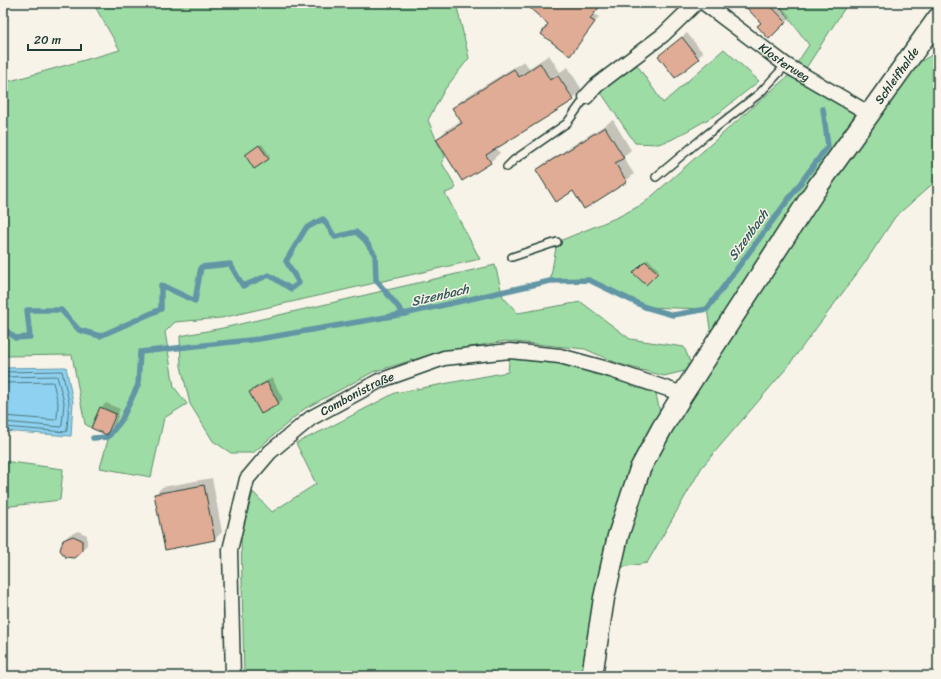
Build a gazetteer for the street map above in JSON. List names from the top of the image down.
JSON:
{
  "streets": {
    "main road": ["Schleifhalde"],
    "street": ["Klosterweg", "Combonistraße"]
  },
  "crossings": [
    ["Klosterweg", "Schleifhalde"],
    ["Schleifhalde", "Combonistraße"]
  ],
  "water": ["Sizenbach"],
  "scale_bar": "20 m"
}
